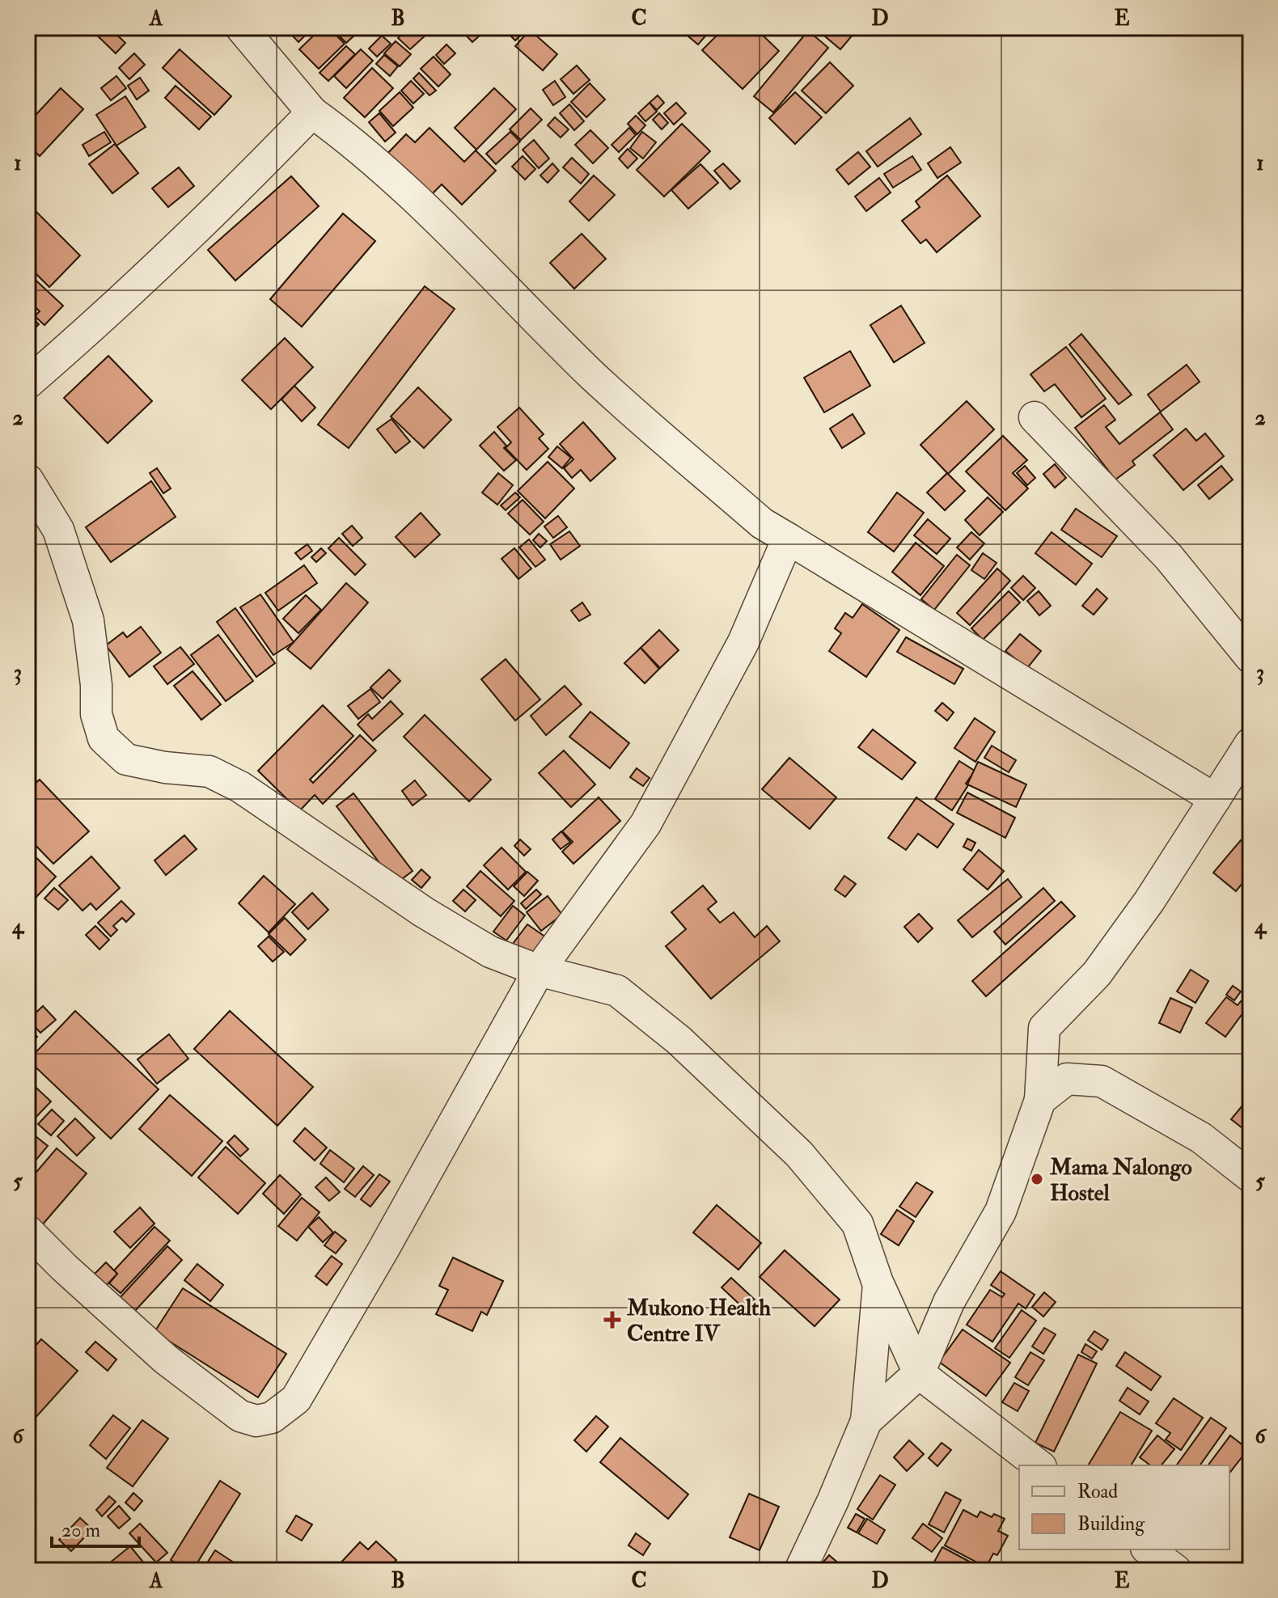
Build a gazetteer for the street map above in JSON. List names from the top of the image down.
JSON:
{
  "places": {
    "other": ["Mama Nalongo Hostel"],
    "health": ["Mukono Health Centre IV"]
  },
  "legend": ["Road", "Building"],
  "scale_bar": "20 m",
  "grid": {
    "columns": [
      "A",
      "B",
      "C",
      "D",
      "E"
    ],
    "rows": [
      "1",
      "2",
      "3",
      "4",
      "5",
      "6"
    ]
  }
}
